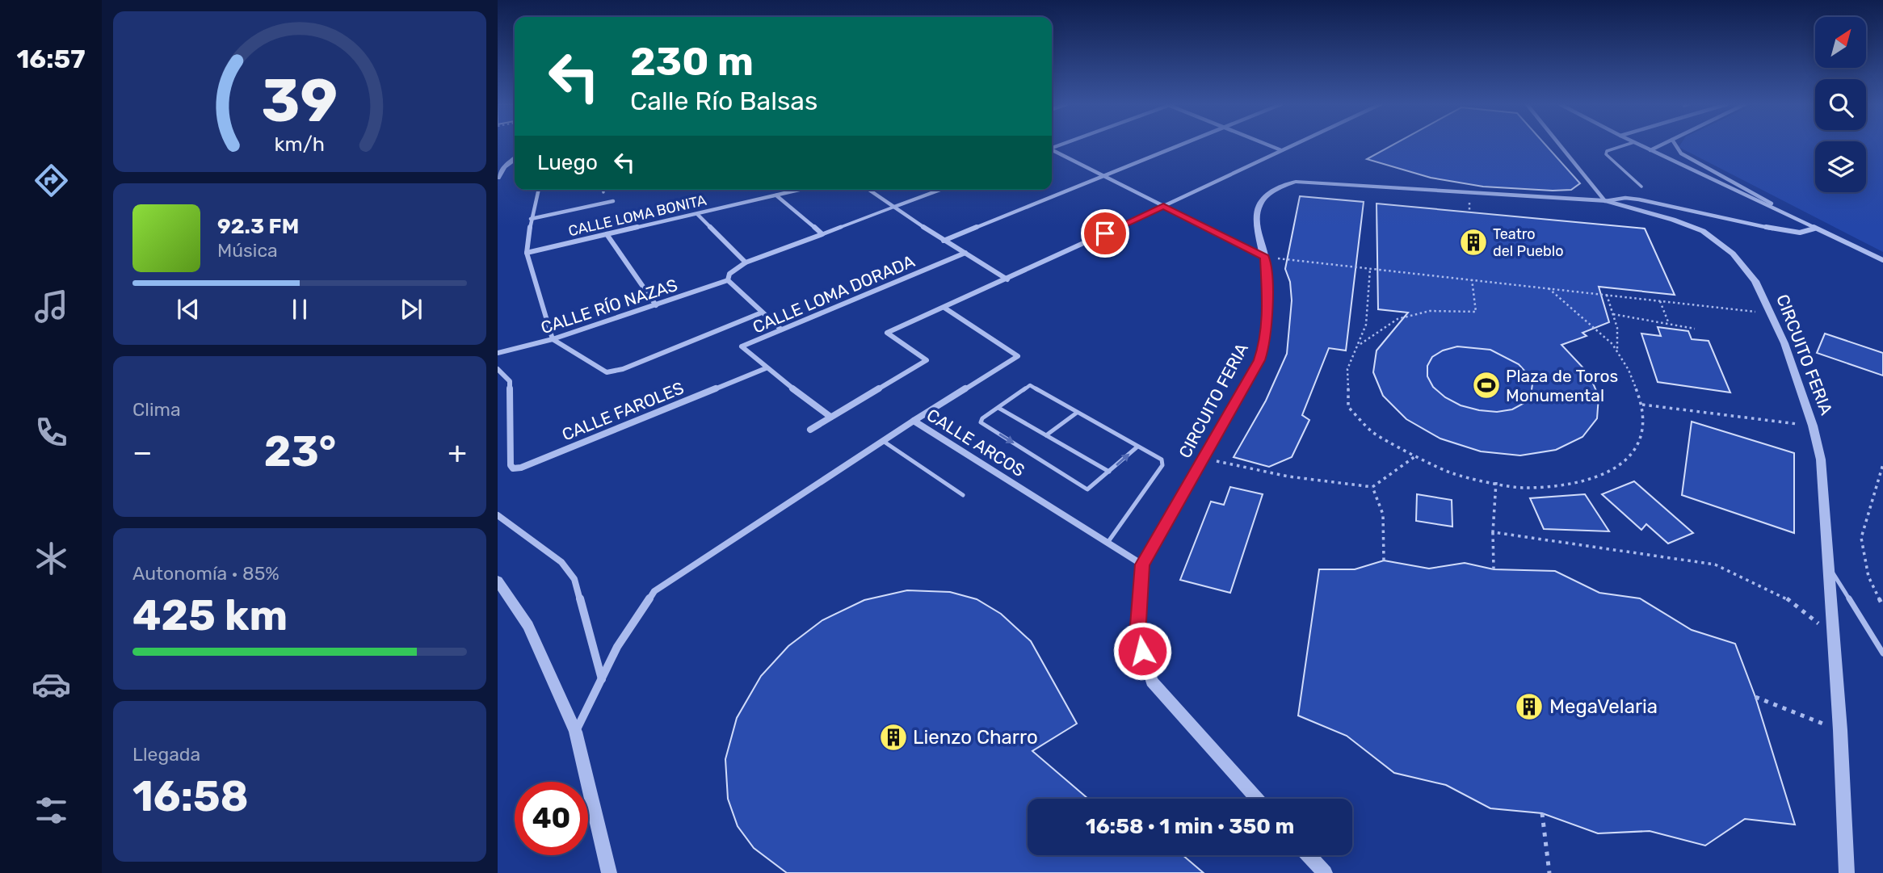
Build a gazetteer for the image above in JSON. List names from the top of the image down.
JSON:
{
  "streets": {
    "street": [
      "CALLE LOMA BONITA",
      "CALLE LOMA DORADA",
      "CALLE RÍO NAZAS",
      "CIRCUITO FERIA",
      "CALLE FAROLES",
      "CALLE ARCOS"
    ]
  },
  "crossings": [
    ["CALLE LOMA DORADA", "CALLE FAROLES"],
    ["CIRCUITO FERIA", "CALLE ARCOS"]
  ],
  "places": {
    "building": ["Teatro del Pueblo", "MegaVelaria", "Lienzo Charro"],
    "sports": ["Plaza de Toros Monumental"]
  },
  "north": "top right",
  "page": {
    "tabs": "16:57",
    "turn": ["230 m", "Calle Río Balsas"],
    "then": "Luego",
    "song": ["92.3 FM", "Música"],
    "tile": [
      "Clima",
      ["Autonomía · 85%", "425 km"],
      ["Llegada", "16:58"]
    ],
    "heat": ["−", "23°", "+"],
    "limit": "40",
    "trip": "16:58 · 1 min · 350 m",
    "gauge": ["39", "km/h"]
  }
}
